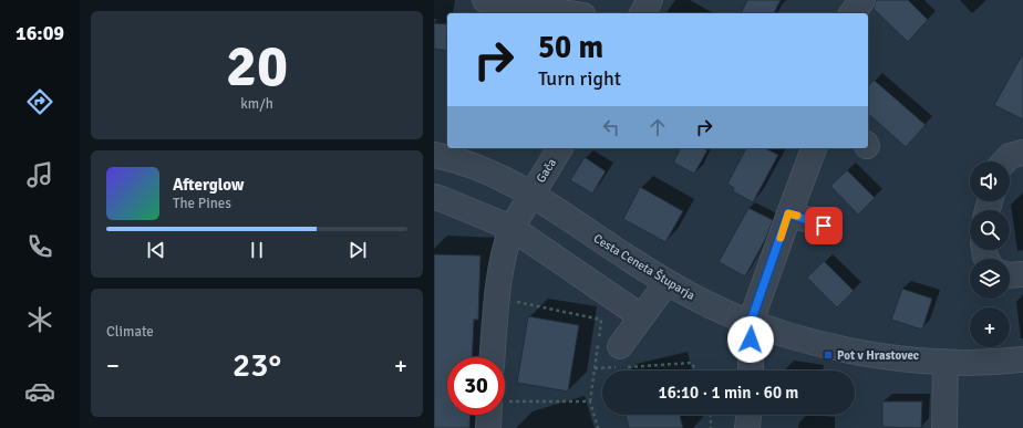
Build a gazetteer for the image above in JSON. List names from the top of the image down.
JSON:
{
  "streets": {
    "street": ["Gača", "Cesta Ceneta Štuparja"]
  },
  "crossings": [
    ["Gača", "Cesta Ceneta Štuparja"]
  ],
  "places": {
    "transit": ["Pot v Hrastovec"]
  },
  "page": {
    "tabs": "16:09",
    "tile": [
      ["20", "km/h"],
      "Climate"
    ],
    "turn": ["50 m", "Turn right"],
    "map_buttons": "+",
    "song": ["Afterglow", "The Pines"],
    "heat": ["−", "23°", "+"],
    "limit": "30",
    "trip": "16:10 · 1 min · 60 m"
  }
}
